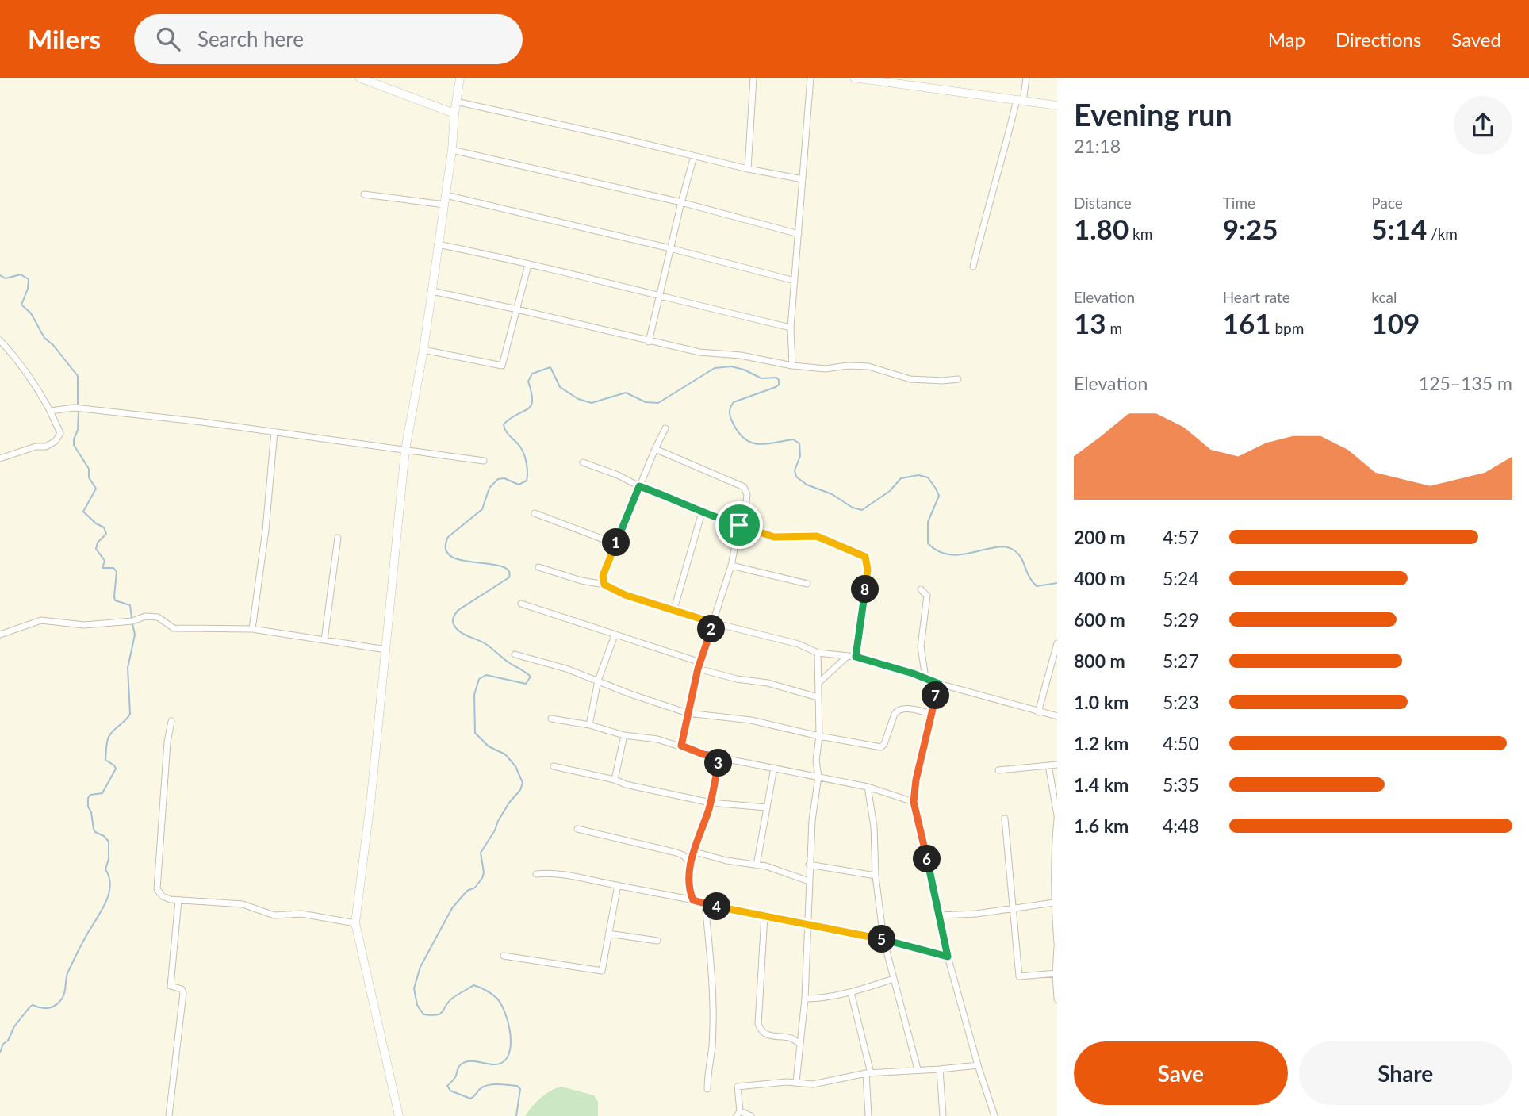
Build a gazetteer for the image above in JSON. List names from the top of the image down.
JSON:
{
  "page": {
    "header": "Milers",
    "search": "Search here",
    "nav": ["Map", "Directions", "Saved"],
    "heading": ["Evening run", "21:18"],
    "stats": [
      ["Distance", "1.80 km"],
      ["Time", "9:25"],
      ["Pace", "5:14 /km"],
      ["Elevation", "13 m"],
      ["Heart rate", "161 bpm"],
      ["kcal", "109"]
    ],
    "chart": ["Elevation", "125–135 m"],
    "list": [
      {
        "name": "200 m",
        "note": "4:57"
      },
      {
        "name": "400 m",
        "note": "5:24"
      },
      {
        "name": "600 m",
        "note": "5:29"
      },
      {
        "name": "800 m",
        "note": "5:27"
      },
      {
        "name": "1.0 km",
        "note": "5:23"
      },
      {
        "name": "1.2 km",
        "note": "4:50"
      },
      {
        "name": "1.4 km",
        "note": "5:35"
      },
      {
        "name": "1.6 km",
        "note": "4:48"
      }
    ],
    "pins": [
      "1",
      "8",
      "2",
      "7",
      "3",
      "6",
      "4",
      "5"
    ],
    "buttons": ["Save", "Share"]
  }
}
